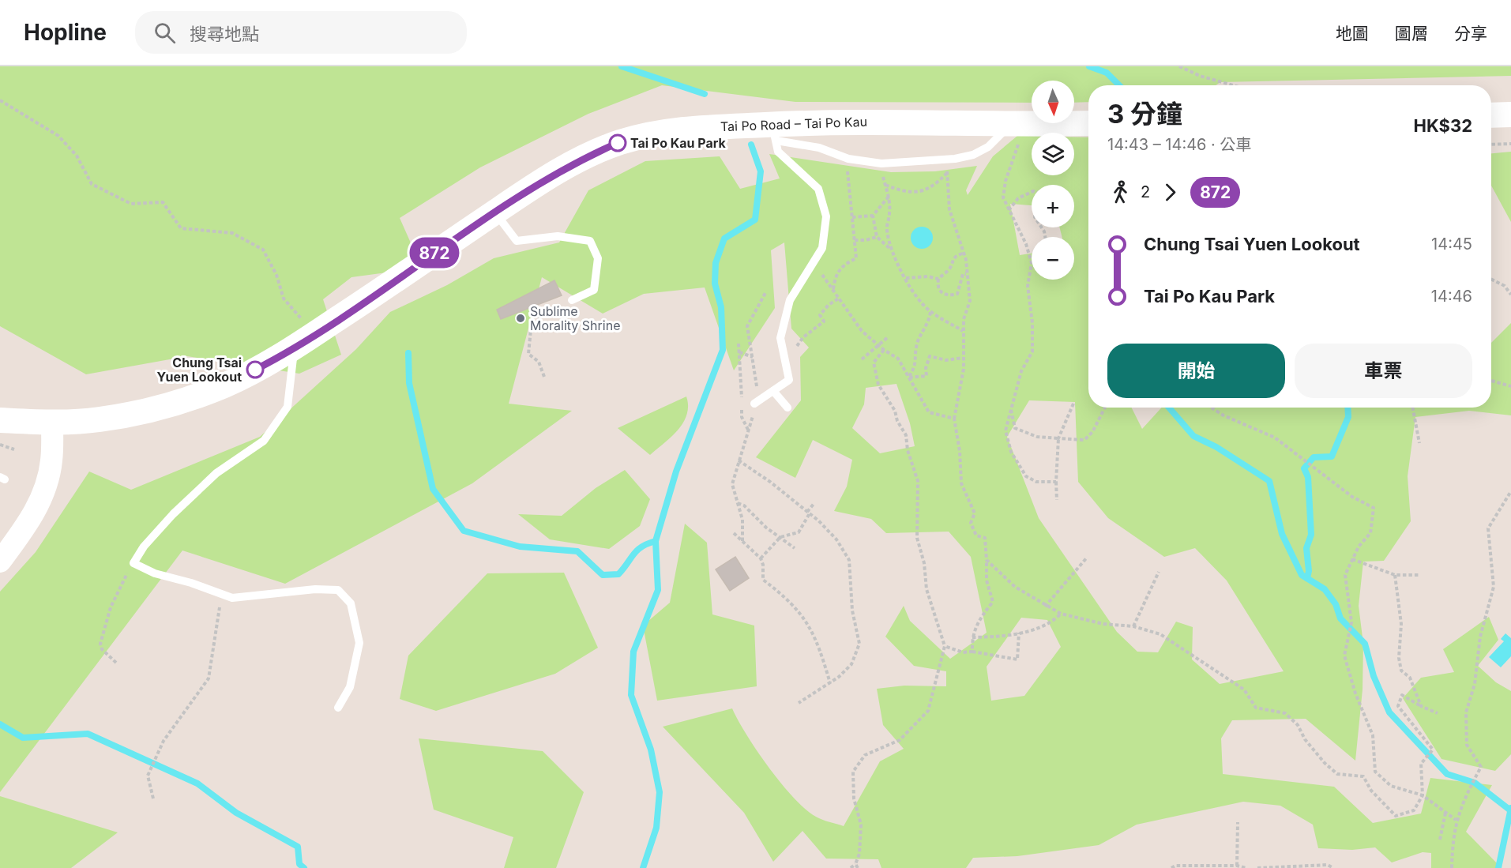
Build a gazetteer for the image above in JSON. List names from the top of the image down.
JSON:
{
  "streets": {
    "main road": ["Tai Po Road – Tai Po Kau"]
  },
  "places": ["Tai Po Kau Park", "Sublime Morality Shrine", "Chung Tsai Yuen Lookout"],
  "lines": ["bus line 872"],
  "north": "bottom",
  "page": {
    "header": "Hopline",
    "search": "搜尋地點",
    "nav": ["地圖", "圖層", "分享"],
    "on_map": "872",
    "map_buttons": ["+", "−"],
    "heading": ["3 分鐘", "14:43 – 14:46 · 公車", "HK$32"],
    "legs": ["2", "872"],
    "list": [
      {
        "name": "Chung Tsai Yuen Lookout",
        "value": "14:45"
      },
      {
        "name": "Tai Po Kau Park",
        "value": "14:46"
      }
    ],
    "buttons": ["開始", "車票"]
  }
}
